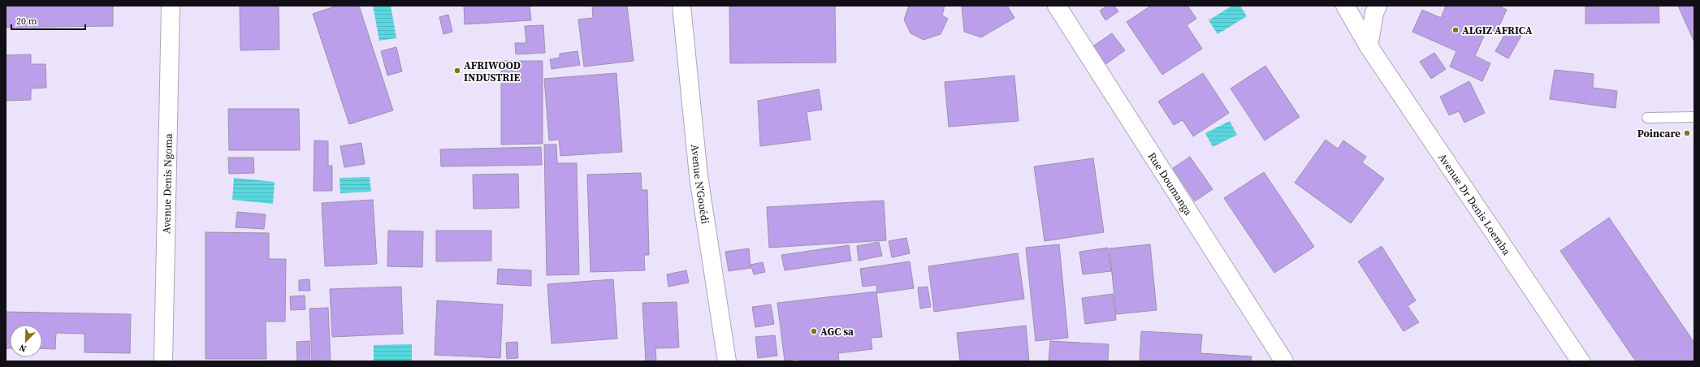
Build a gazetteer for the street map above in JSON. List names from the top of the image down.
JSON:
{
  "streets": {
    "street": [
      "Avenue Denis Ngoma",
      "Avenue N'Gouédi",
      "Rue Doumanga",
      "Avenue Dr Denis Loemba"
    ]
  },
  "places": [
    "ALGIZ AFRICA",
    "AFRIWOOD INDUSTRIE",
    "Poincare",
    "AGC sa"
  ],
  "scale_bar": "20 m",
  "north": "bottom left"
}
